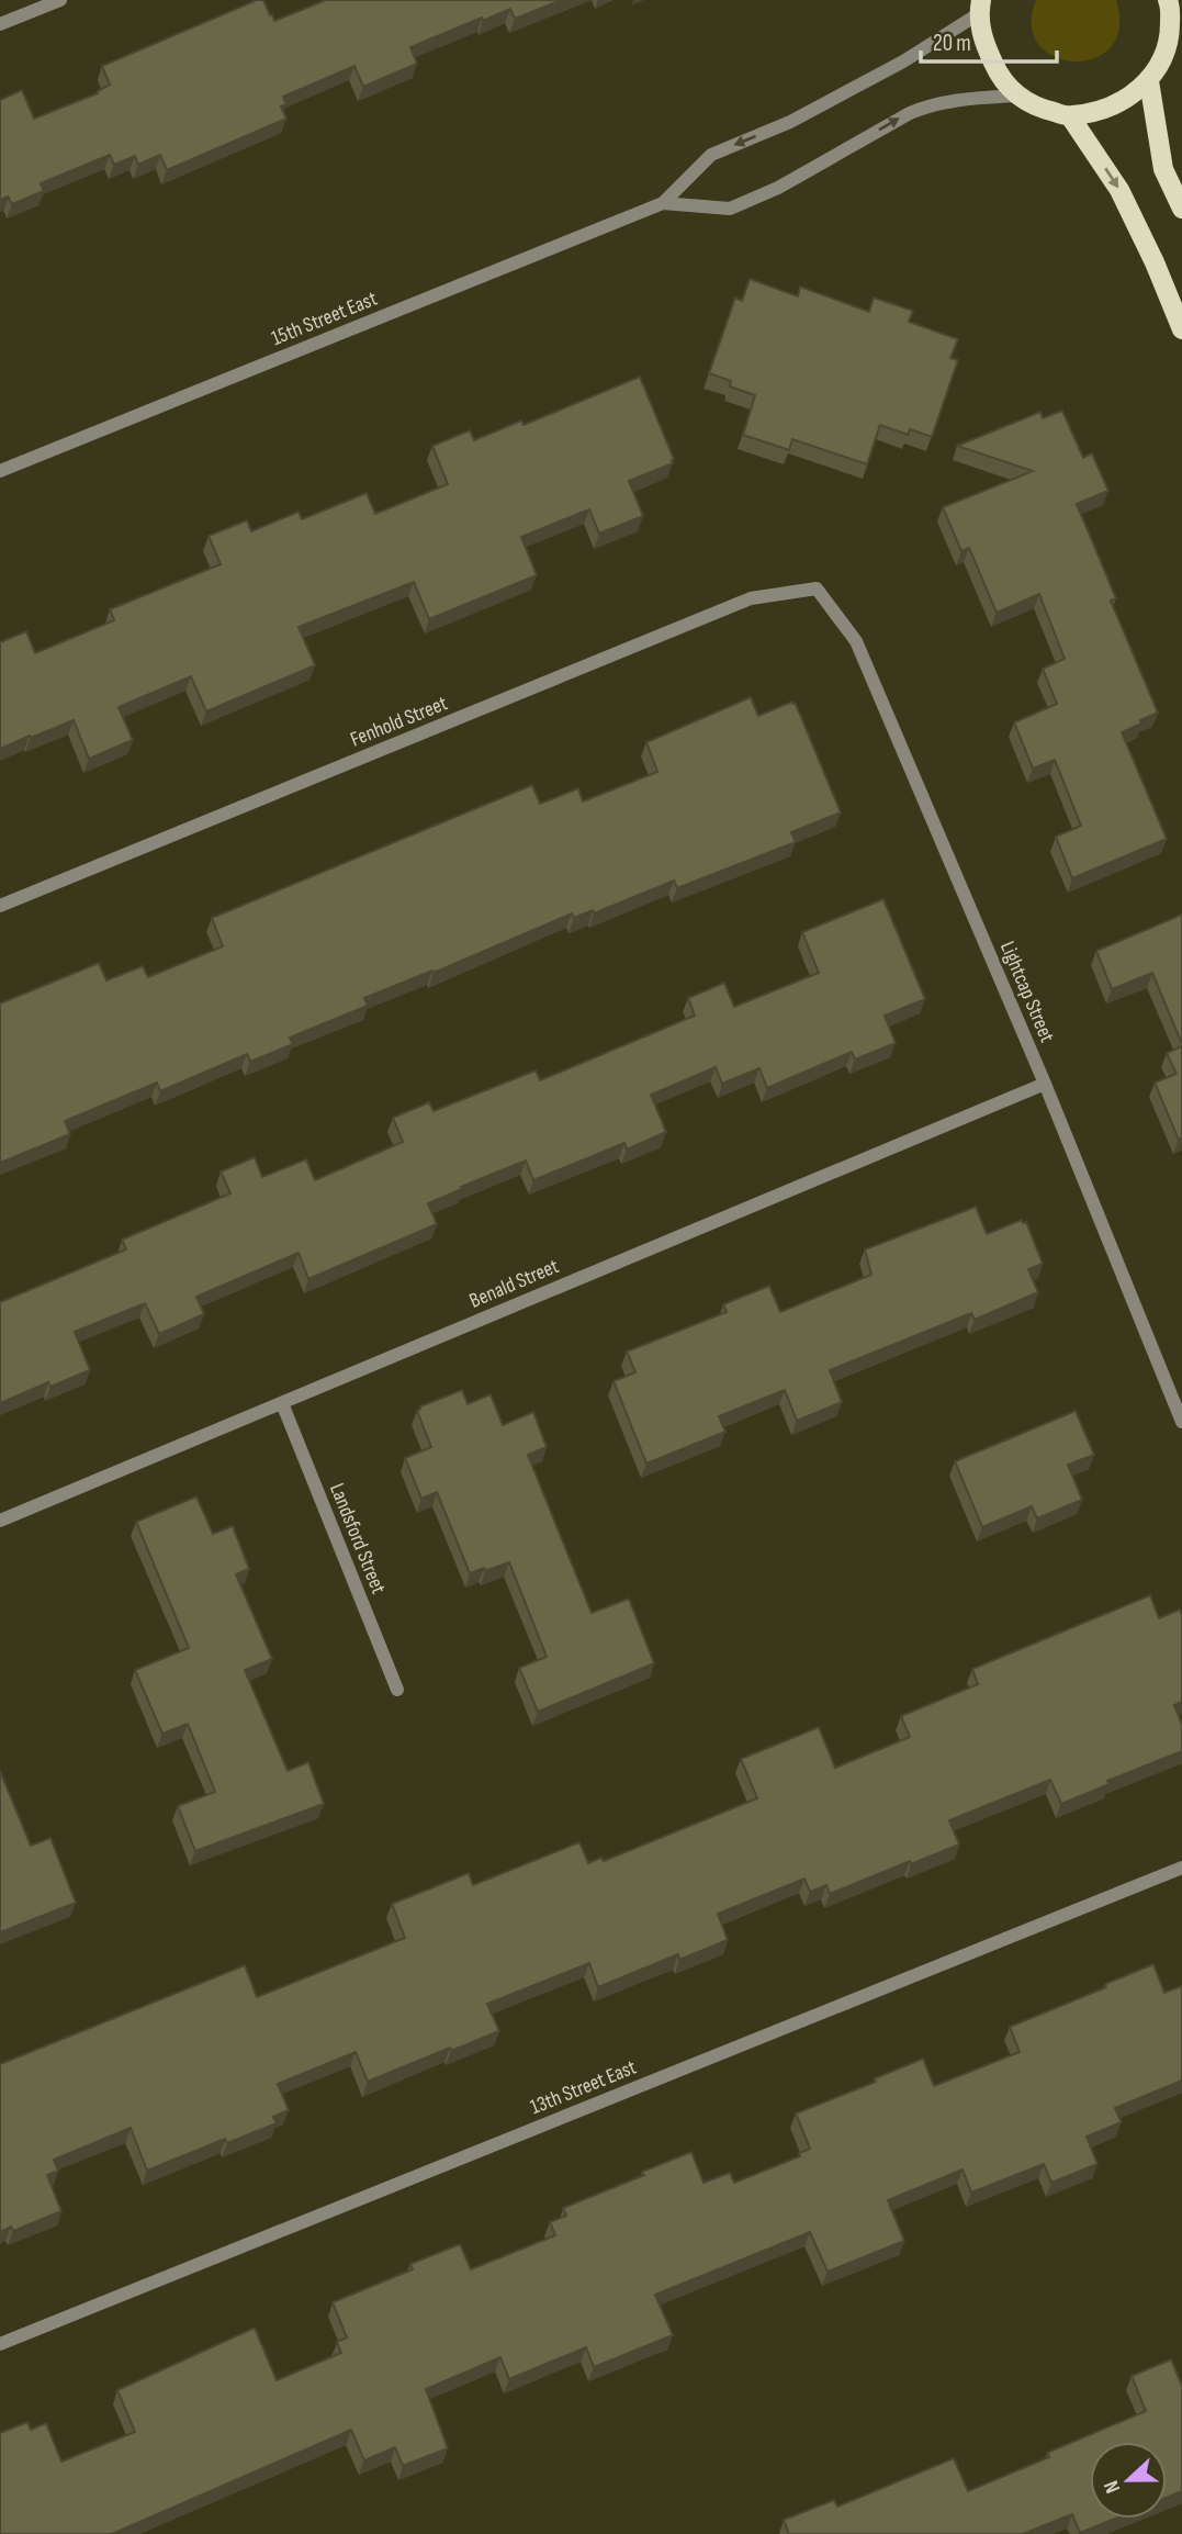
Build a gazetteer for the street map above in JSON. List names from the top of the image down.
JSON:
{
  "streets": {
    "street": [
      "15th Street East",
      "Fenhold Street",
      "Lightcap Street",
      "Benald Street",
      "Landsford Street",
      "13th Street East"
    ]
  },
  "crossings": [
    ["Fenhold Street", "Lightcap Street"],
    ["Lightcap Street", "Benald Street"],
    ["Benald Street", "Landsford Street"]
  ],
  "scale_bar": "20 m",
  "north": "left"
}
